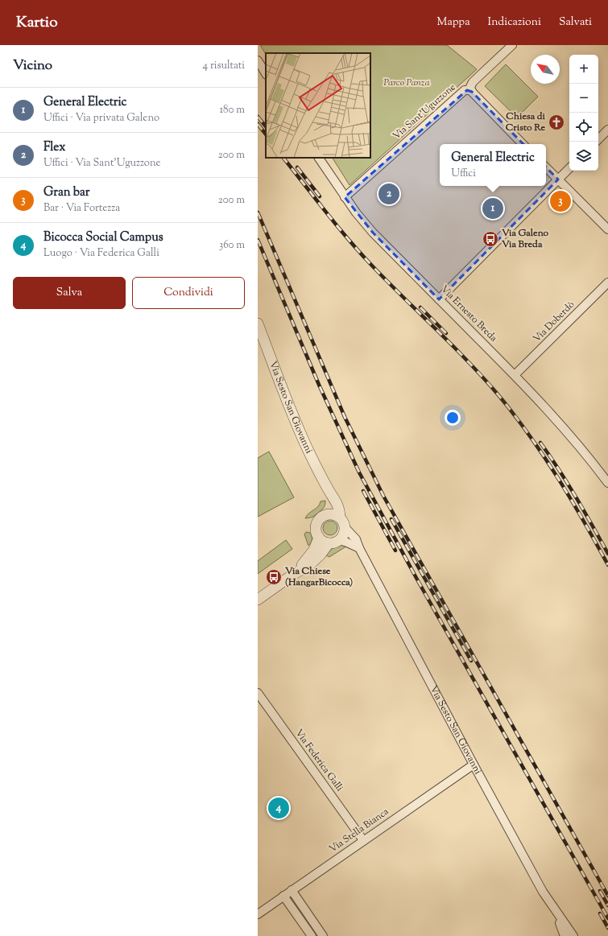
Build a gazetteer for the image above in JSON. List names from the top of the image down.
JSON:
{
  "streets": {
    "street": [
      "Via Sant'Uguzzone",
      "Via Ernesto Breda",
      "Via Doberdò",
      "Via Sesto San Giovanni",
      "Via Federica Galli",
      "Via Stella Bianca"
    ]
  },
  "crossings": [
    ["Via Sant'Uguzzone", "Via Ernesto Breda"],
    ["Via Ernesto Breda", "Via Doberdò"],
    ["Via Sesto San Giovanni", "Via Stella Bianca"],
    ["Via Federica Galli", "Via Stella Bianca"]
  ],
  "parks": ["Parco Panza"],
  "places": {
    "church": ["Chiesa di Cristo Re"],
    "bus stop": ["Via Galeno Via Breda", "Via Chiese (HangarBicocca)"]
  },
  "north": "top left",
  "page": {
    "header": "Kartio",
    "nav": ["Mappa", "Indicazioni", "Salvati"],
    "heading": ["Vicino", "4 risultati"],
    "map_buttons": ["+", "−"],
    "list": [
      {
        "mark": "1",
        "name": "General Electric",
        "note": "Uffici · Via privata Galeno",
        "value": "180 m"
      },
      {
        "mark": "2",
        "name": "Flex",
        "note": "Uffici · Via Sant'Uguzzone",
        "value": "200 m"
      },
      {
        "mark": "3",
        "name": "Gran bar",
        "note": "Bar · Via Fortezza",
        "value": "200 m"
      },
      {
        "mark": "4",
        "name": "Bicocca Social Campus",
        "note": "Luogo · Via Federica Galli",
        "value": "360 m"
      }
    ],
    "popup": ["General Electric", "Uffici"],
    "pins": [
      "2",
      "3",
      "1",
      "4"
    ],
    "buttons": ["Salva", "Condividi"]
  }
}
